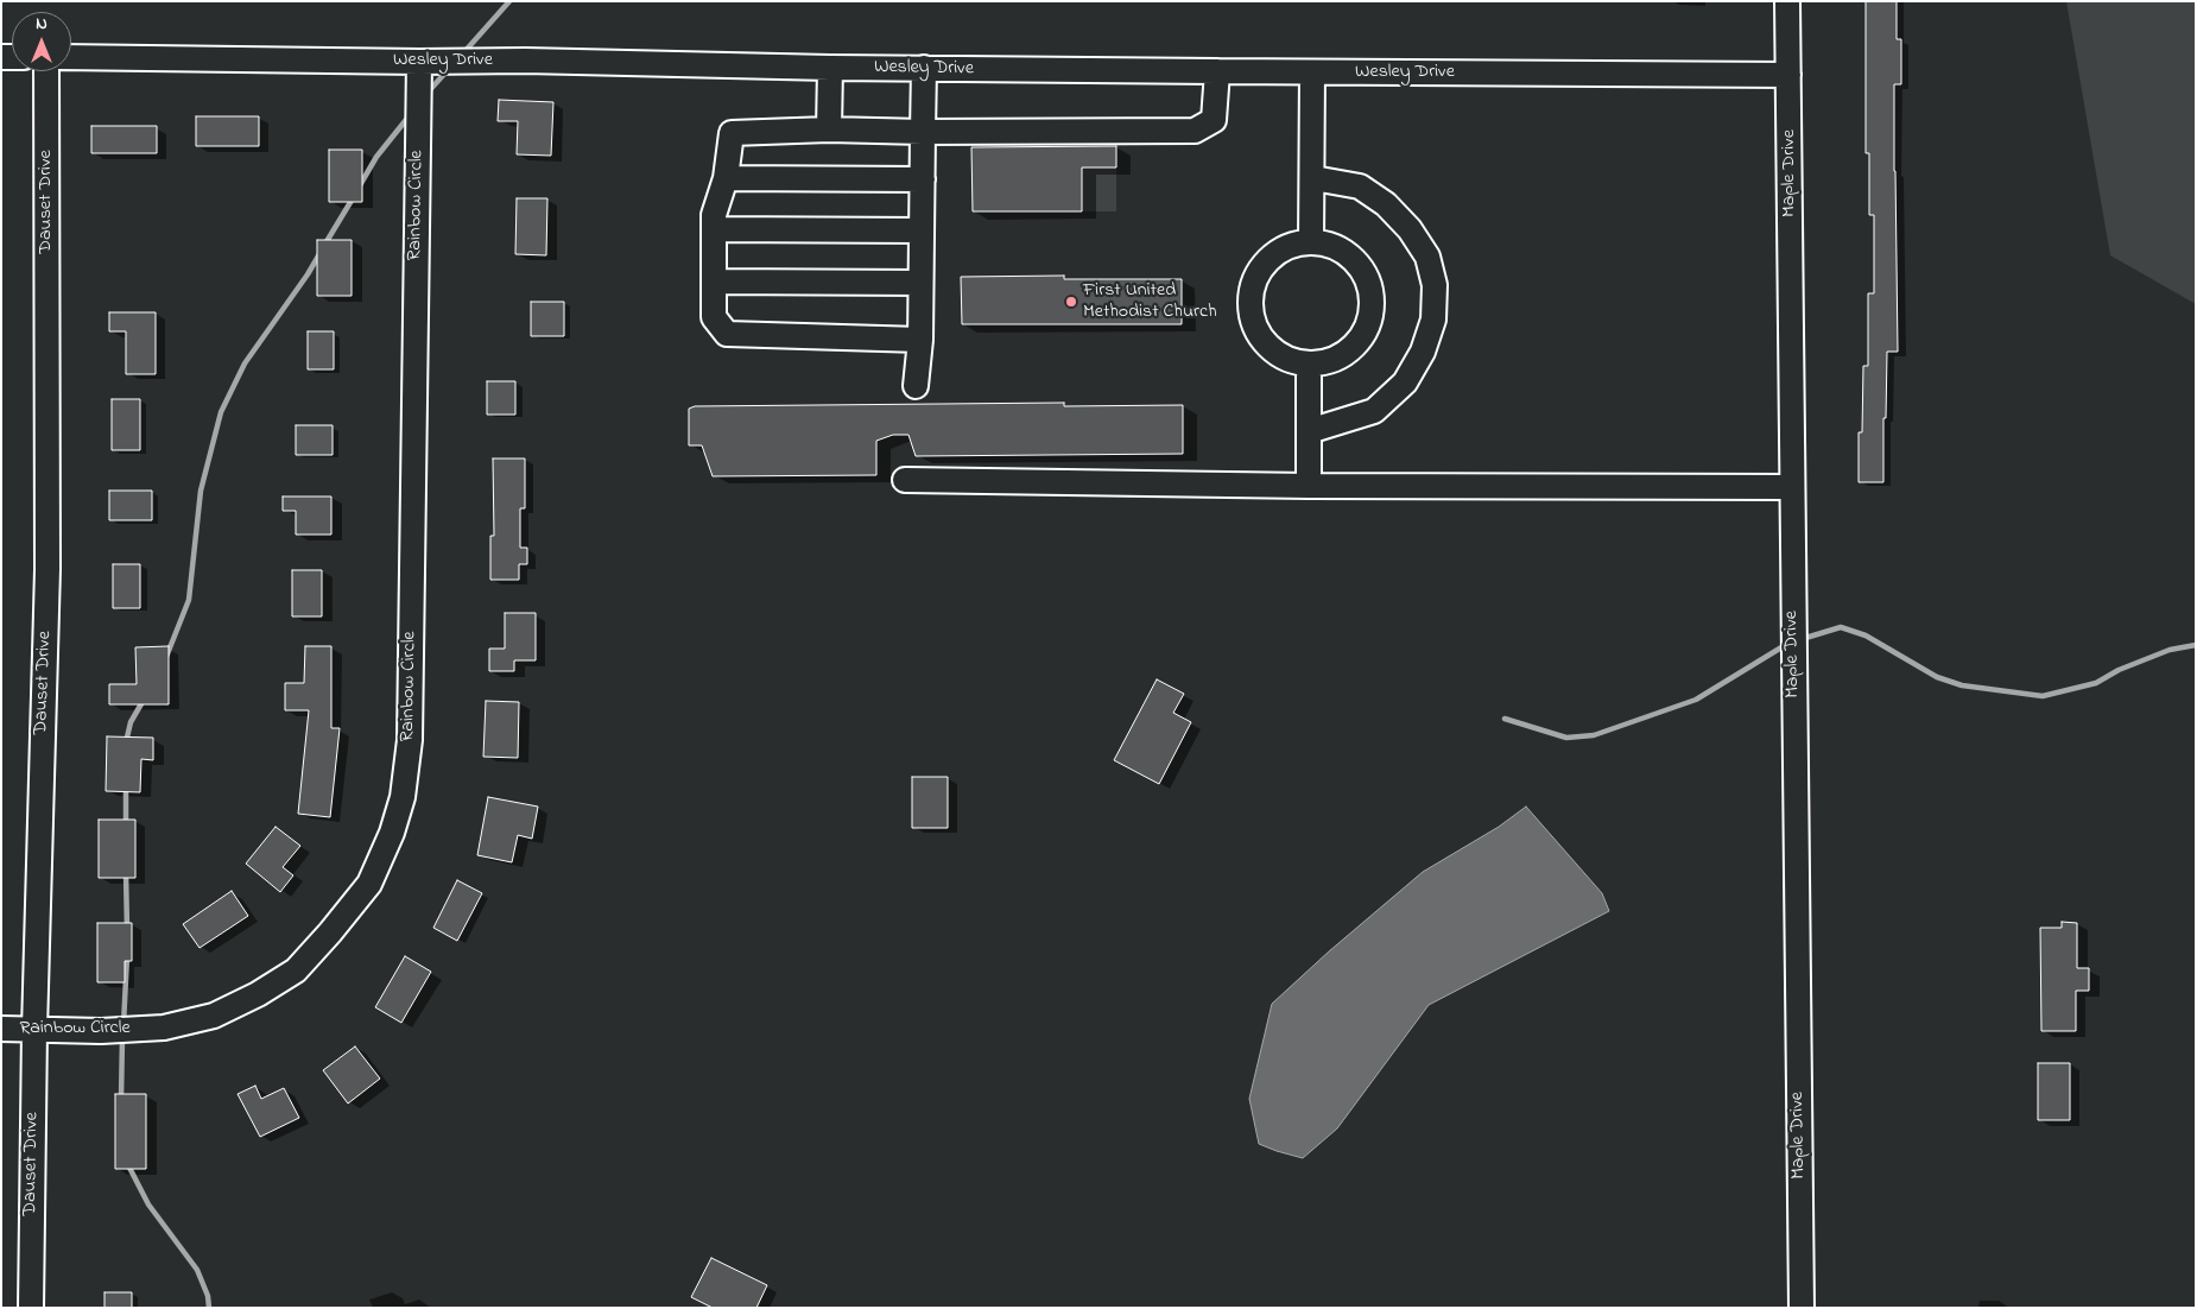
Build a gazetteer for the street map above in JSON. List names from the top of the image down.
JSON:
{
  "streets": {
    "street": [
      "Wesley Drive",
      "Maple Drive",
      "Dauset Drive",
      "Rainbow Circle"
    ]
  },
  "crossings": [
    ["Wesley Drive", "Maple Drive"],
    ["Wesley Drive", "Rainbow Circle"],
    ["Dauset Drive", "Rainbow Circle"]
  ],
  "places": ["First United Methodist Church"],
  "north": "top"
}
